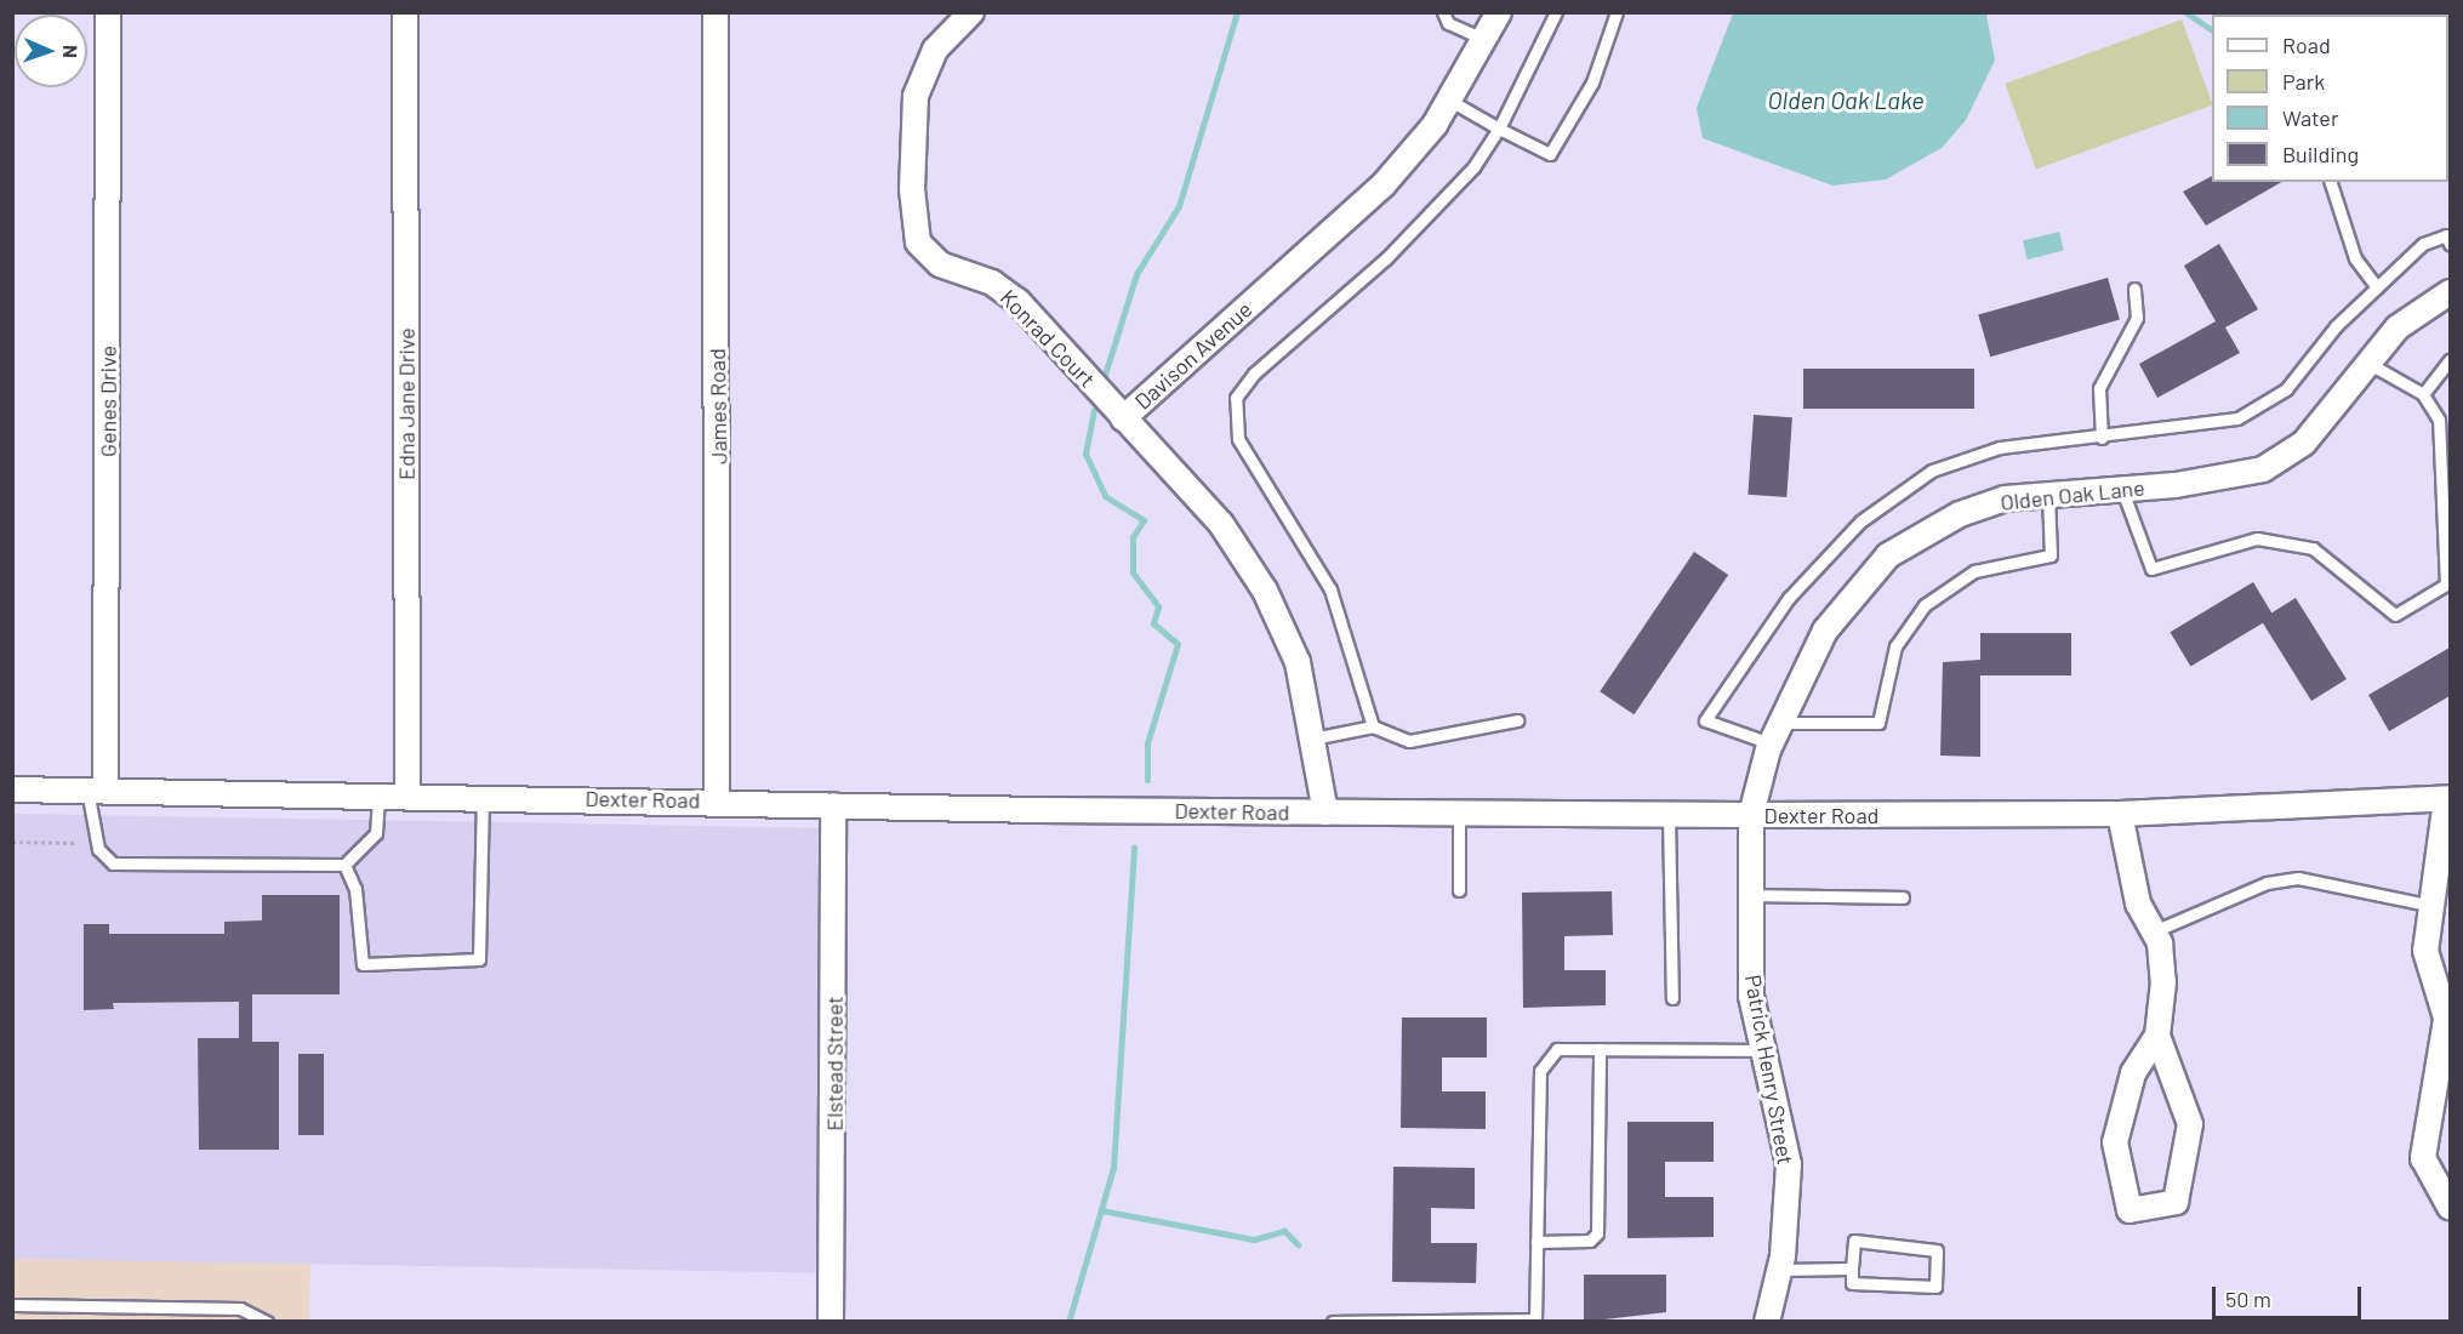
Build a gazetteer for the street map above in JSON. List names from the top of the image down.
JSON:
{
  "streets": {
    "street": [
      "Konrad Court",
      "Davison Avenue",
      "Genes Drive",
      "Edna Jane Drive",
      "James Road",
      "Olden Oak Lane",
      "Dexter Road",
      "Elstead Street",
      "Patrick Henry Street"
    ]
  },
  "crossings": [
    ["Konrad Court", "Davison Avenue"],
    ["Davison Avenue", "Dexter Road"],
    ["Genes Drive", "Dexter Road"],
    ["Edna Jane Drive", "Dexter Road"],
    ["James Road", "Dexter Road"],
    ["Olden Oak Lane", "Dexter Road"],
    ["Olden Oak Lane", "Patrick Henry Street"],
    ["Dexter Road", "Elstead Street"],
    ["Dexter Road", "Patrick Henry Street"]
  ],
  "water": ["Olden Oak Lake"],
  "legend": [
    "Road",
    "Park",
    "Water",
    "Building"
  ],
  "scale_bar": "50 m",
  "north": "right"
}
